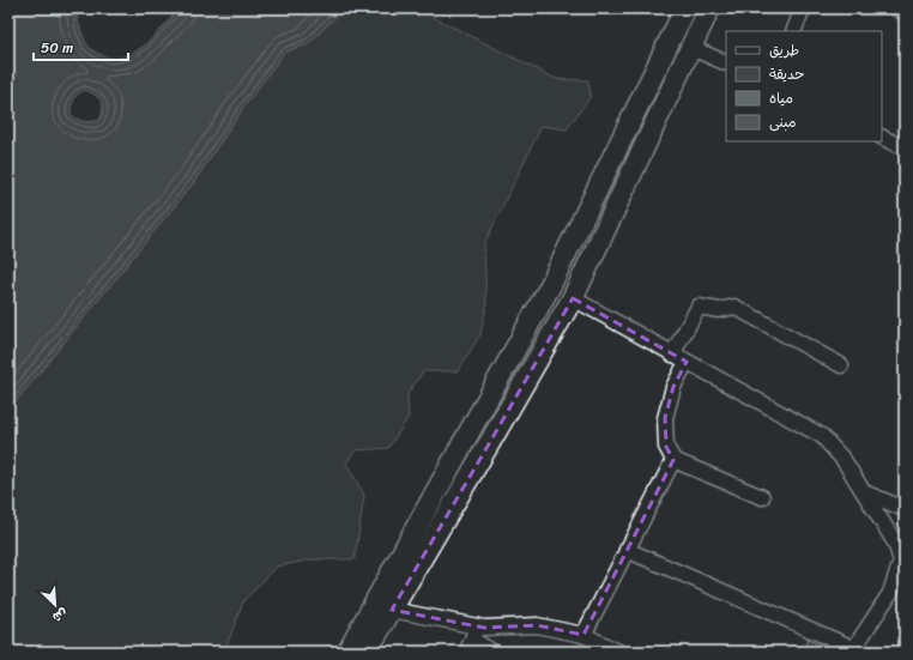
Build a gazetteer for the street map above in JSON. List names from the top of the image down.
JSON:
{
  "legend": [
    "طريق",
    "حديقة",
    "مياه",
    "مبنى"
  ],
  "scale_bar": "50 m",
  "north": "bottom right"
}
